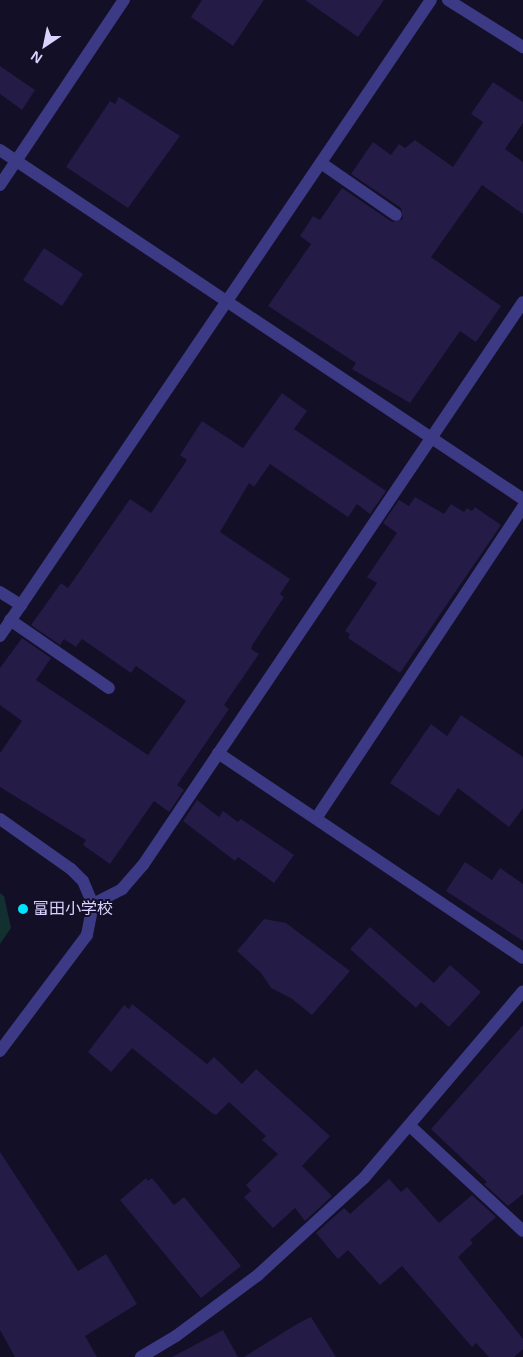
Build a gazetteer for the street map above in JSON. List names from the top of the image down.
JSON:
{
  "places": ["富田小学校"],
  "north": "bottom left"
}
